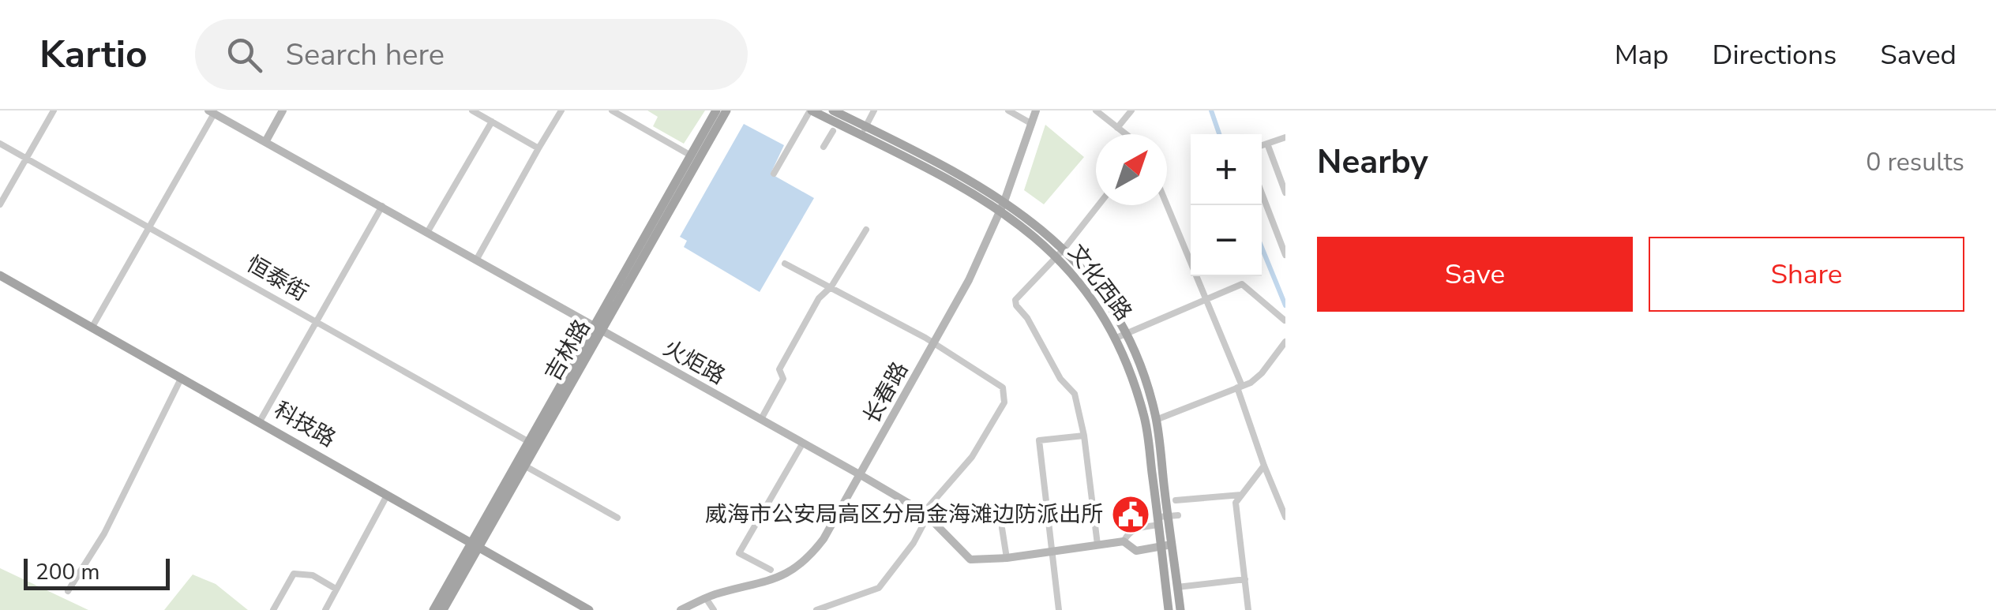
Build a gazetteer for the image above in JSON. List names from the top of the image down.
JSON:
{
  "streets": {
    "main road": [
      "文化西路",
      "吉林路",
      "火炬路",
      "长春路",
      "科技路"
    ],
    "street": ["恒泰街"]
  },
  "crossings": [
    ["恒泰街", "吉林路"],
    ["文化西路", "火炬路"],
    ["文化西路", "长春路"],
    ["吉林路", "火炬路"],
    ["吉林路", "科技路"],
    ["火炬路", "长春路"]
  ],
  "places": {
    "public building": ["威海市公安局高区分局金海滩边防派出所"]
  },
  "scale_bar": "200 m",
  "north": "top right",
  "page": {
    "header": "Kartio",
    "search": "Search here",
    "nav": ["Map", "Directions", "Saved"],
    "heading": ["Nearby", "0 results"],
    "map_buttons": ["+", "−"],
    "buttons": ["Save", "Share"],
    "scale": "200 m"
  }
}
